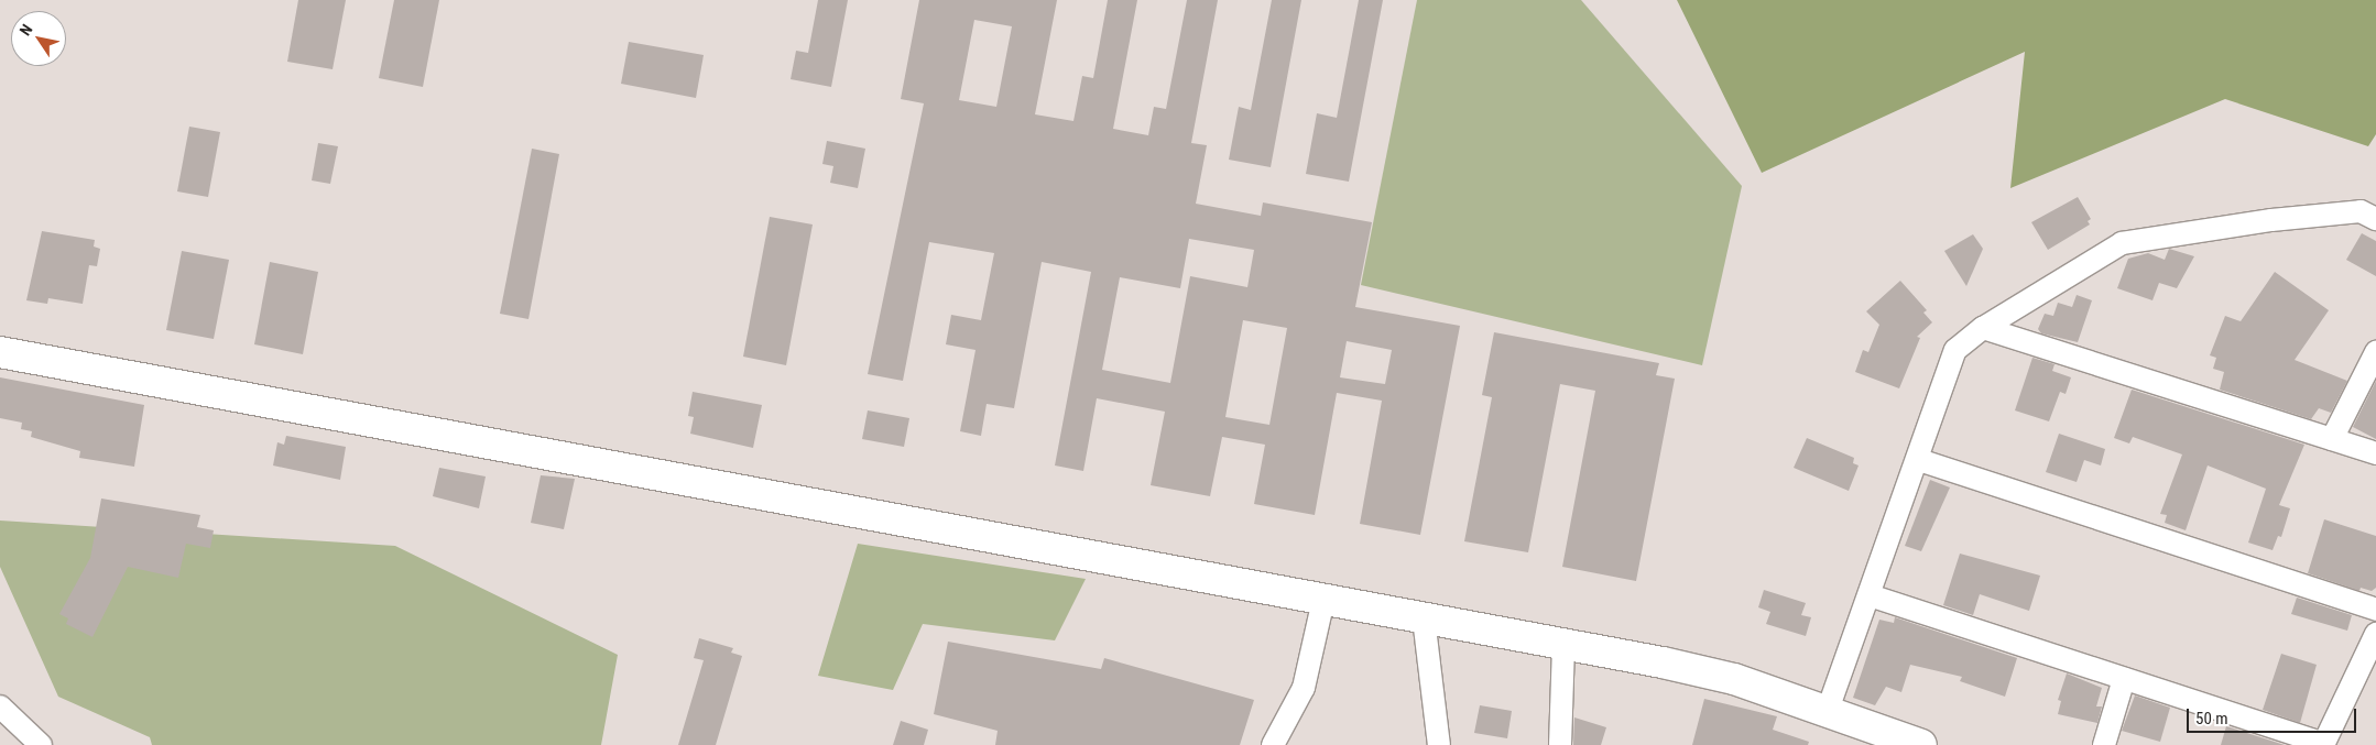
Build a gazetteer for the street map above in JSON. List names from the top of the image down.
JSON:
{
  "scale_bar": "50 m",
  "north": "top left"
}
